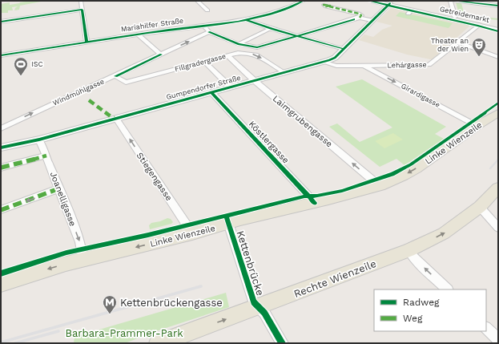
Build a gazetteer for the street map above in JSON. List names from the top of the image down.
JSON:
{
  "streets": {
    "main road": ["Getreidemarkt", "Linke Wienzeile", "Rechte Wienzeile"],
    "street": [
      "Mariahilfer Straße",
      "Fillgradergasse",
      "Lehárgasse",
      "Gumpendorfer Straße",
      "Windmühlgasse",
      "Girardigasse",
      "Laimgrubengasse",
      "Köstlergasse",
      "Stiegengasse",
      "Joanelligasse",
      "Kettenbrücke"
    ]
  },
  "crossings": [
    ["Getreidemarkt", "Lehárgasse"],
    ["Getreidemarkt", "Gumpendorfer Straße"],
    ["Fillgradergasse", "Gumpendorfer Straße"],
    ["Fillgradergasse", "Windmühlgasse"],
    ["Fillgradergasse", "Laimgrubengasse"],
    ["Lehárgasse", "Gumpendorfer Straße"],
    ["Lehárgasse", "Girardigasse"],
    ["Gumpendorfer Straße", "Laimgrubengasse"],
    ["Gumpendorfer Straße", "Köstlergasse"],
    ["Gumpendorfer Straße", "Stiegengasse"],
    ["Gumpendorfer Straße", "Joanelligasse"],
    ["Girardigasse", "Linke Wienzeile"],
    ["Laimgrubengasse", "Linke Wienzeile"],
    ["Köstlergasse", "Linke Wienzeile"],
    ["Linke Wienzeile", "Stiegengasse"],
    ["Linke Wienzeile", "Joanelligasse"],
    ["Linke Wienzeile", "Kettenbrücke"],
    ["Kettenbrücke", "Rechte Wienzeile"]
  ],
  "one_way": [
    "Windmühlgasse",
    "Laimgrubengasse",
    "Linke Wienzeile",
    "Stiegengasse",
    "Joanelligasse",
    "Rechte Wienzeile"
  ],
  "parks": ["Barbara-Prammer-Park"],
  "places": {
    "theatre": ["Theater an der Wien"],
    "sports": ["ISC"],
    "metro station": ["Kettenbrückengasse"]
  },
  "legend": ["Radweg", "Weg"]
}
